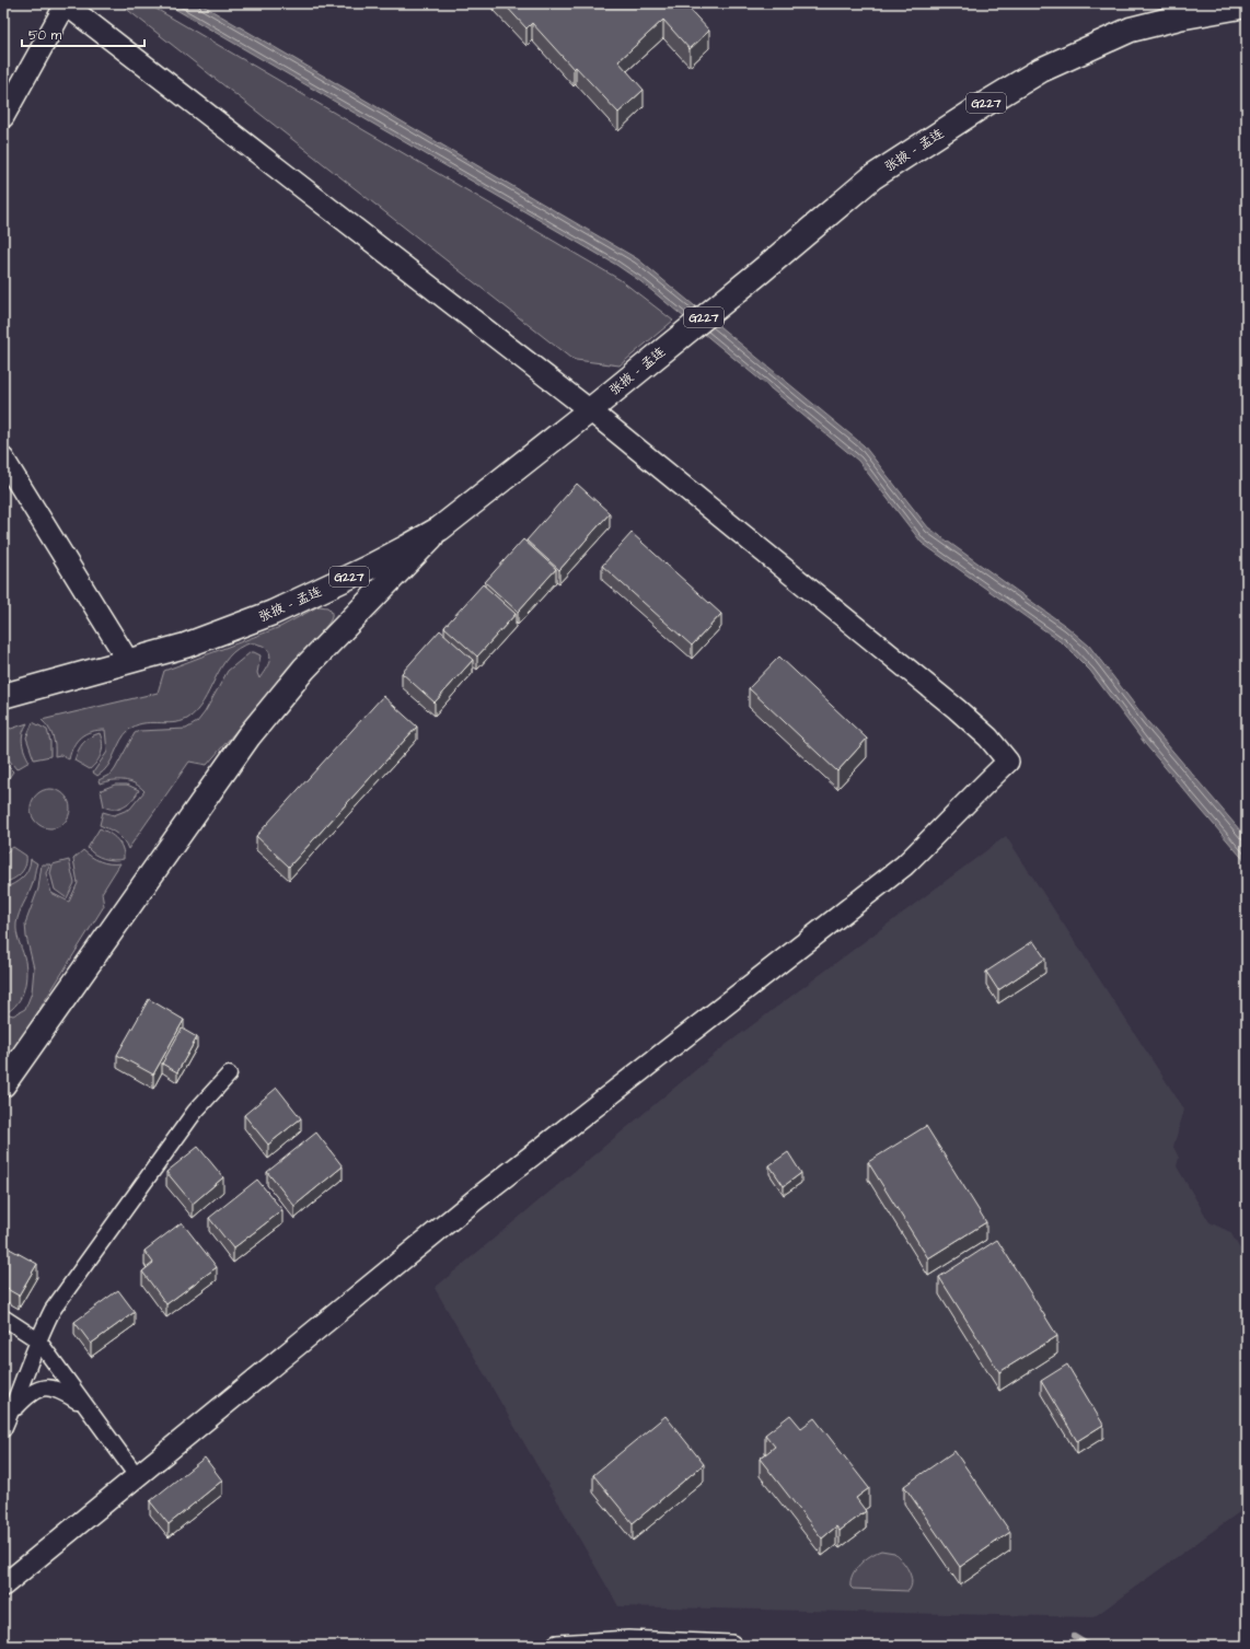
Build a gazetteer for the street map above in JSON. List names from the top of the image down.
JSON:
{
  "streets": {
    "main road": ["G227", "张掖 - 孟连"]
  },
  "scale_bar": "50 m"
}
